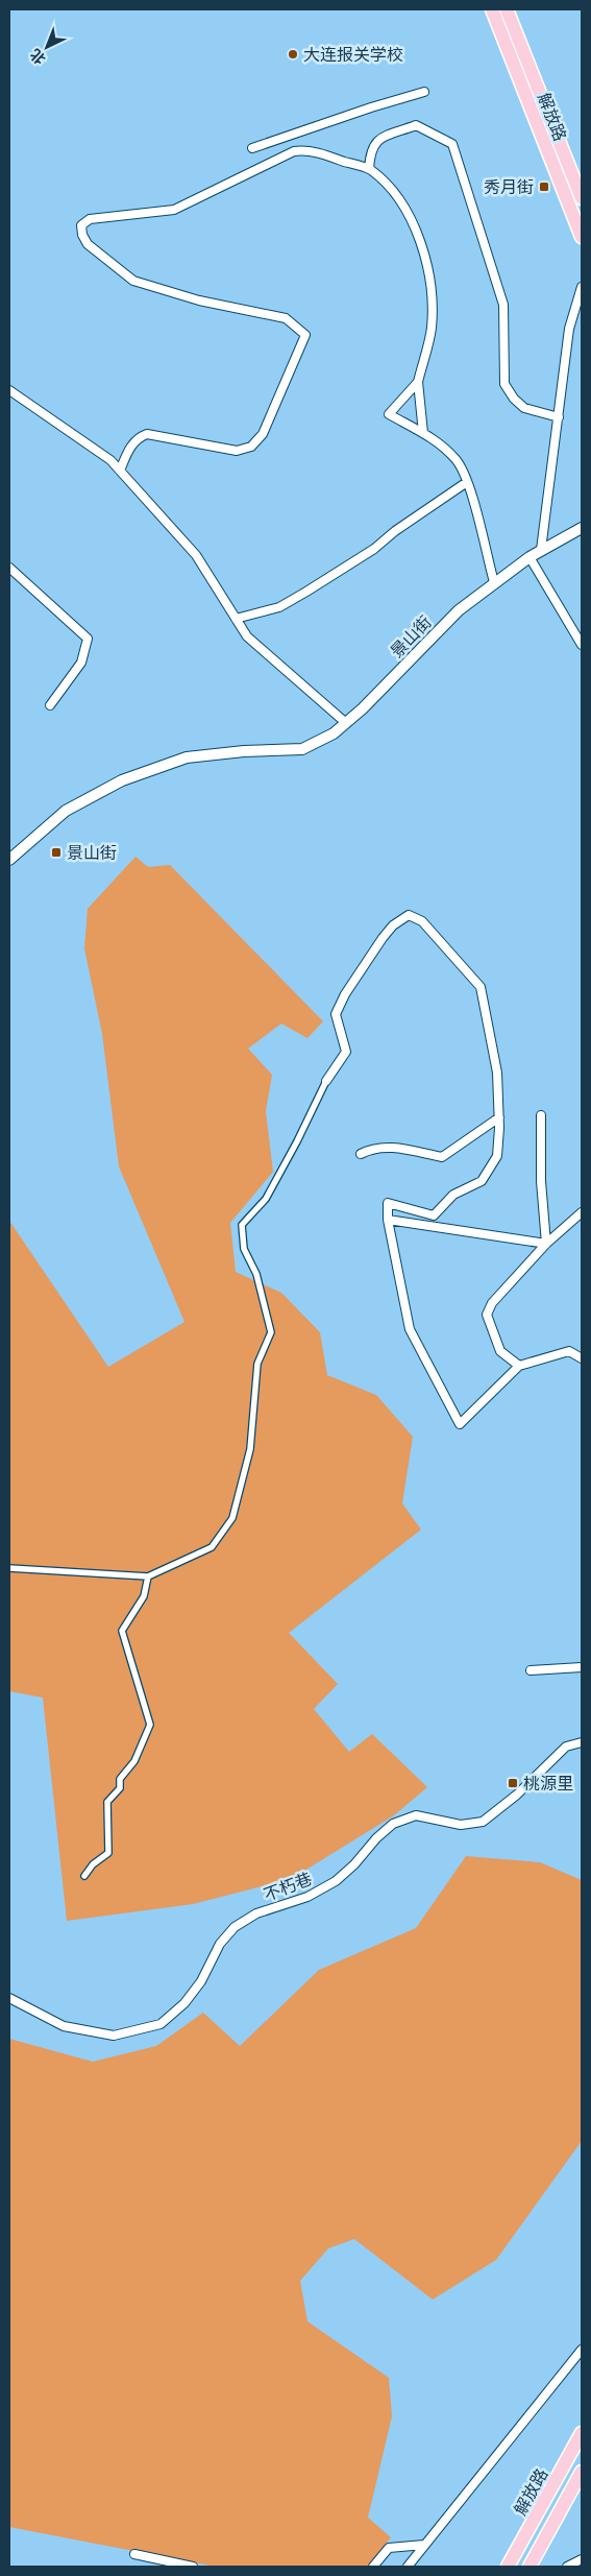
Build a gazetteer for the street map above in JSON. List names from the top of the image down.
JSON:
{
  "streets": {
    "main road": ["解放路"],
    "street": ["景山街", "不朽巷"]
  },
  "places": {
    "other": ["大连报关学校"],
    "transit": ["秀月街", "景山街", "桃源里"]
  },
  "north": "bottom left"
}
